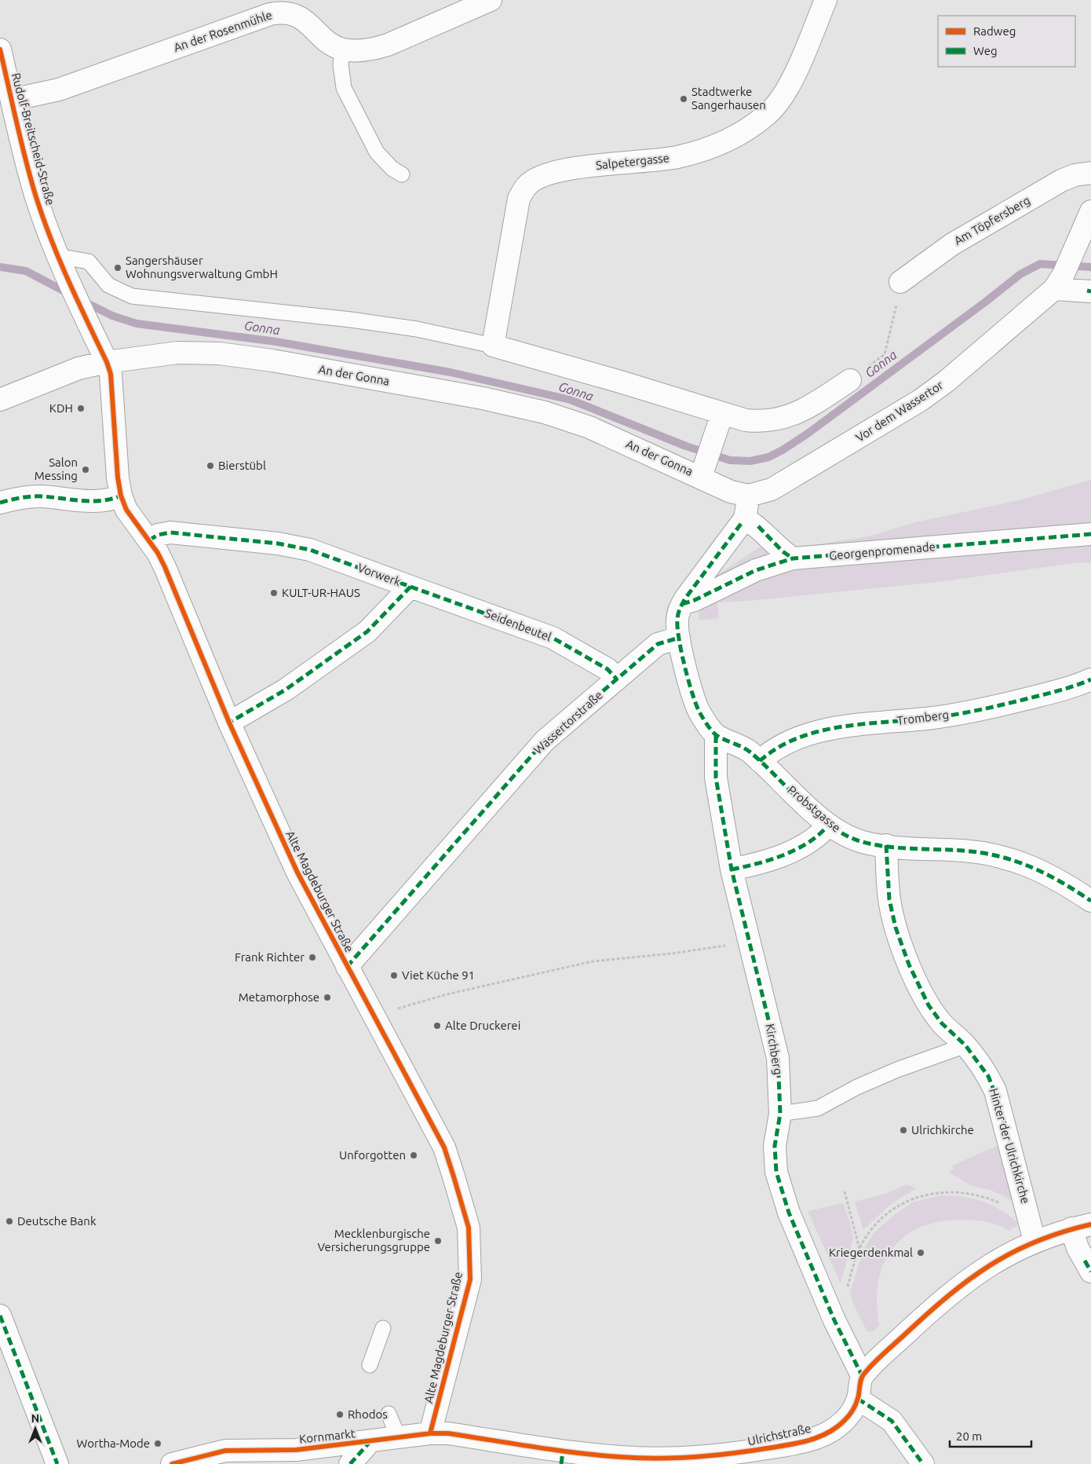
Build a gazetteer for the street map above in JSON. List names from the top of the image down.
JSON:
{
  "streets": {
    "street": [
      "An der Rosenmühle",
      "Rudolf-Breitscheid-Straße",
      "Salpetergasse",
      "Am Töpfersberg",
      "An der Gonna",
      "Vor dem Wassertor",
      "Georgenpromenade",
      "Vorwerk",
      "Seidenbeutel",
      "Tromberg",
      "Wassertorstraße",
      "Probstgasse",
      "Alte Magdeburger Straße",
      "Kirchberg",
      "Hinter der Ulrichkirche",
      "Ulrichstraße",
      "Kornmarkt"
    ]
  },
  "crossings": [
    ["An der Rosenmühle", "Rudolf-Breitscheid-Straße"],
    ["Rudolf-Breitscheid-Straße", "An der Gonna"],
    ["Rudolf-Breitscheid-Straße", "Alte Magdeburger Straße"],
    ["An der Gonna", "Vor dem Wassertor"],
    ["An der Gonna", "Alte Magdeburger Straße"],
    ["Vorwerk", "Seidenbeutel"],
    ["Vorwerk", "Alte Magdeburger Straße"],
    ["Seidenbeutel", "Wassertorstraße"],
    ["Tromberg", "Probstgasse"],
    ["Wassertorstraße", "Probstgasse"],
    ["Wassertorstraße", "Alte Magdeburger Straße"],
    ["Probstgasse", "Kirchberg"],
    ["Probstgasse", "Hinter der Ulrichkirche"],
    ["Alte Magdeburger Straße", "Ulrichstraße"],
    ["Alte Magdeburger Straße", "Kornmarkt"],
    ["Kirchberg", "Ulrichstraße"],
    ["Ulrichstraße", "Kornmarkt"]
  ],
  "water": ["Gonna"],
  "places": [
    "Stadtwerke Sangerhausen",
    "Sangershäuser Wohnungsverwaltung GmbH",
    "KDH",
    "Bierstübl",
    "Salon Messing",
    "KULT-UR-HAUS",
    "Frank Richter",
    "Viet Küche 91",
    "Metamorphose",
    "Alte Druckerei",
    "Ulrichkirche",
    "Unforgotten",
    "Deutsche Bank",
    "Mecklenburgische Versicherungsgruppe",
    "Kriegerdenkmal",
    "Rhodos",
    "Wortha-Mode"
  ],
  "legend": ["Radweg", "Weg"],
  "scale_bar": "20 m",
  "north": "top"
}
